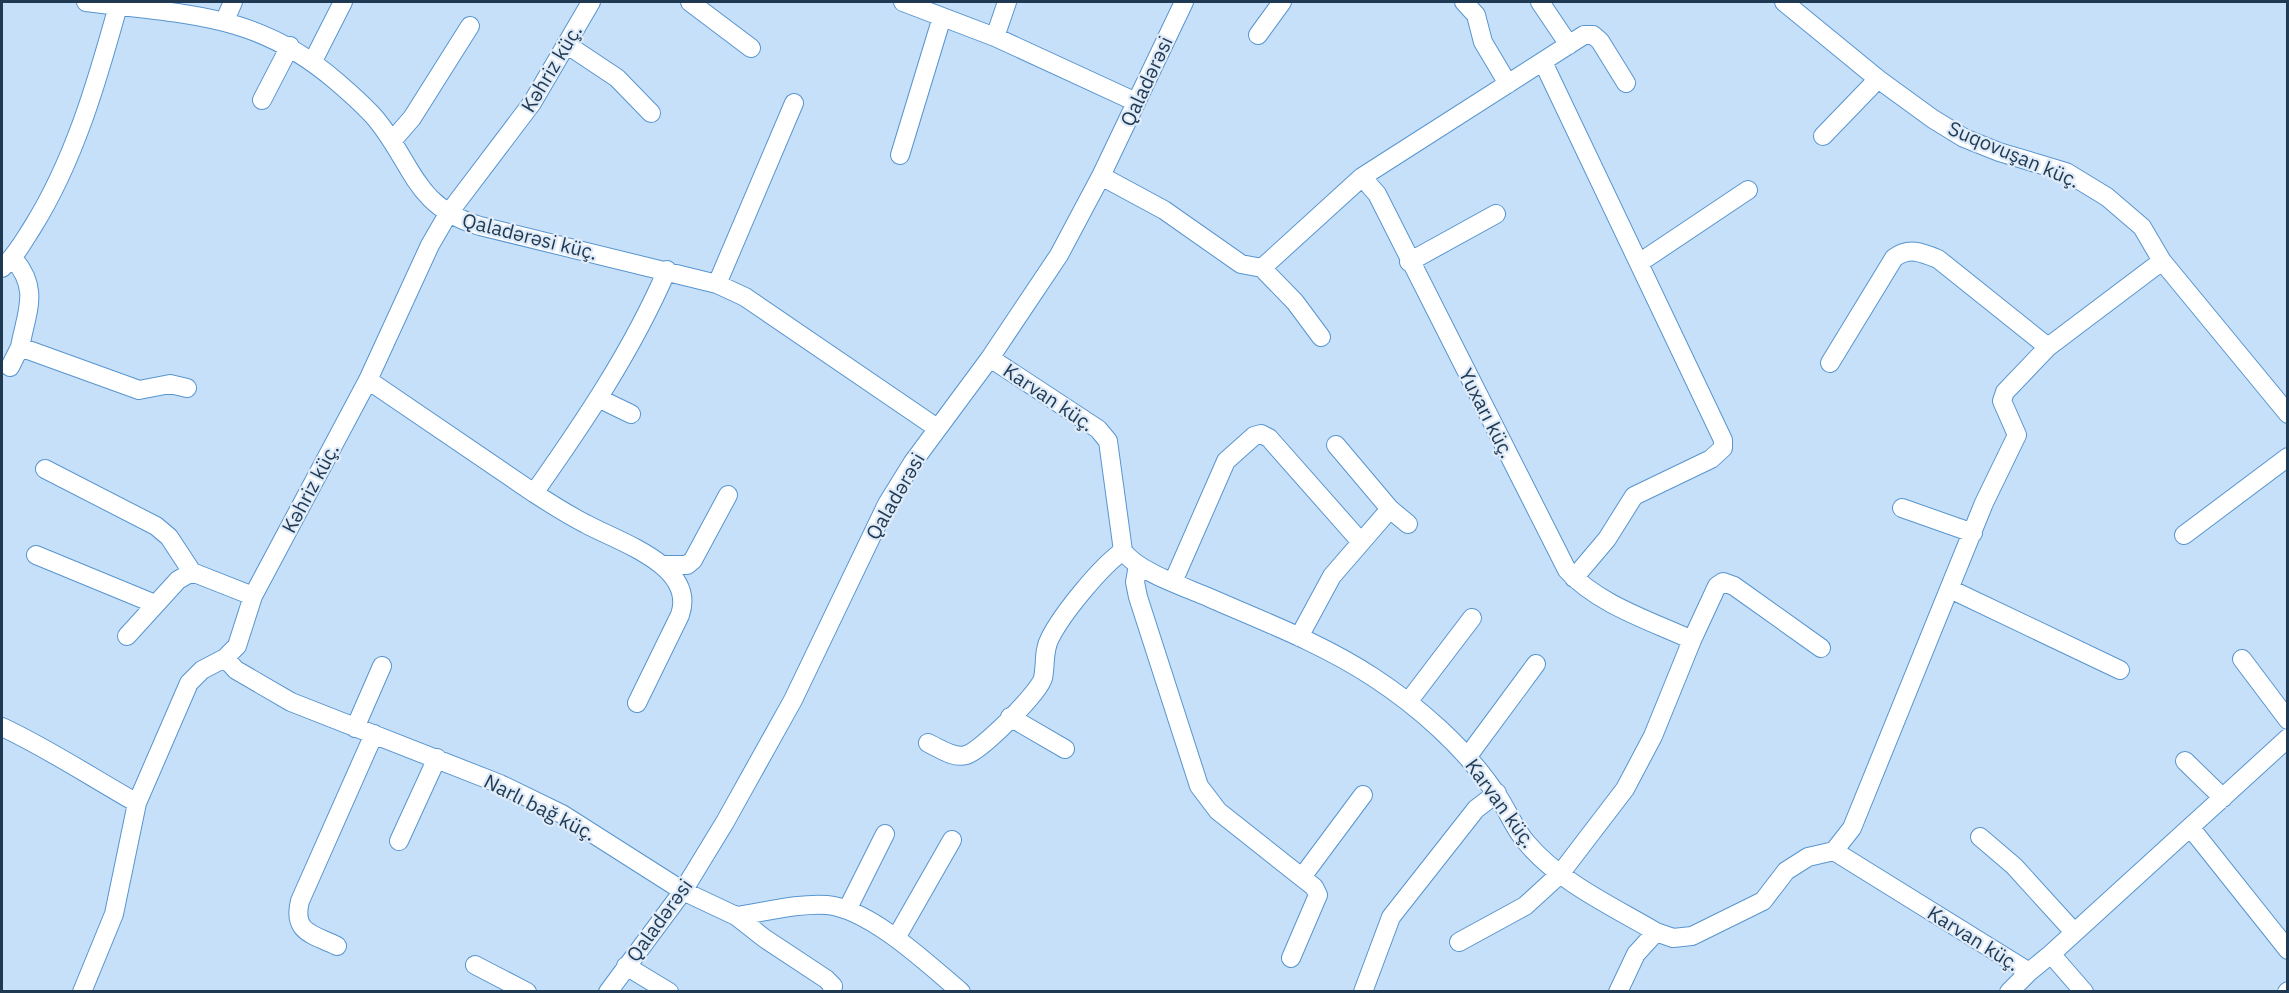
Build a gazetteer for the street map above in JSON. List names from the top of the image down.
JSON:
{
  "streets": {
    "street": [
      "Kəhriz küç.",
      "Qaladərəsi",
      "Suqovuşan küç.",
      "Qaladərəsi küç.",
      "Karvan küç.",
      "Yuxarı küç.",
      "Narlı bağ küç."
    ]
  },
  "crossings": [
    ["Kəhriz küç.", "Qaladərəsi küç."],
    ["Kəhriz küç.", "Narlı bağ küç."],
    ["Qaladərəsi", "Qaladərəsi küç."],
    ["Qaladərəsi", "Karvan küç."],
    ["Qaladərəsi", "Narlı bağ küç."]
  ]
}
